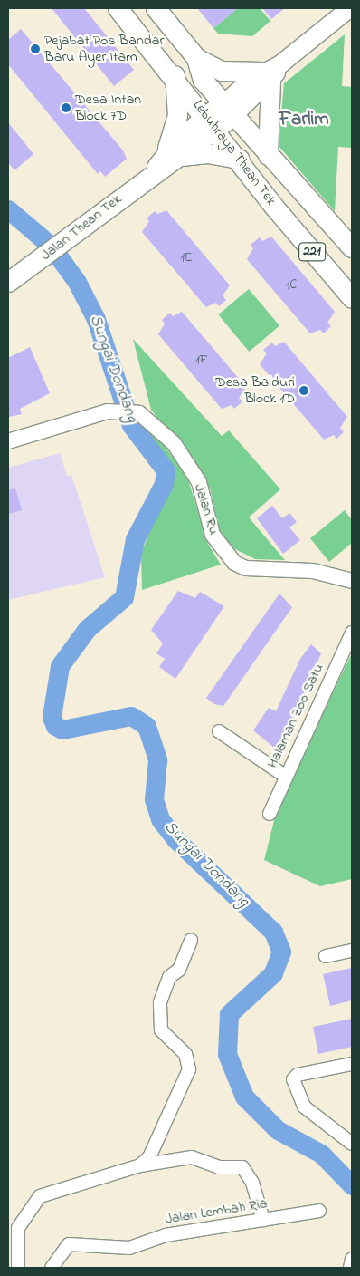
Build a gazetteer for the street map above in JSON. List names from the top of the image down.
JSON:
{
  "streets": {
    "main road": ["Lebuhraya Thean Tek", "Jalan Thean Tek", "221"],
    "street": ["Jalan Ru", "Halaman Zoo Satu", "Jalan Lembah Ria"]
  },
  "crossings": [
    ["Lebuhraya Thean Tek", "Jalan Thean Tek"]
  ],
  "districts": ["Farlim"],
  "water": ["Sungai Dondang"],
  "places": ["Pejabat Pos Bandar Baru Ayer Itam", "Desa Intan Block 7D", "Desa Baiduri Block 1D"],
  "house_numbers": ["1E", "1C", "1F"]
}
